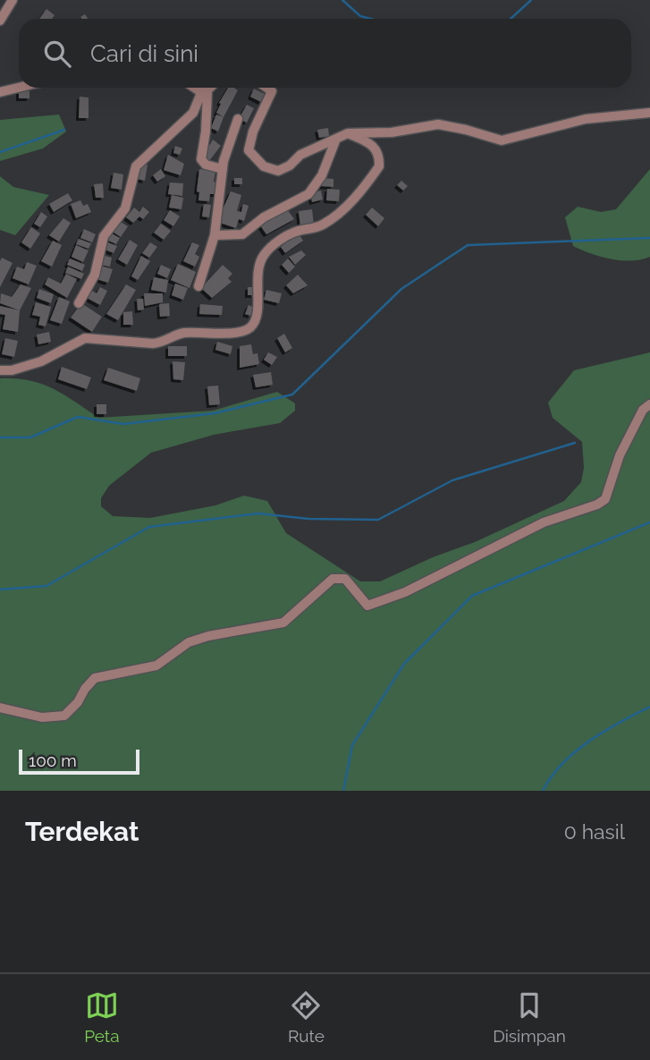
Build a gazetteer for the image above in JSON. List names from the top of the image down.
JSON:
{
  "scale_bar": "100 m",
  "page": {
    "search": "Cari di sini",
    "scale": "100 m",
    "heading": ["Terdekat", "0 hasil"],
    "nav": ["Peta", "Rute", "Disimpan"]
  }
}
